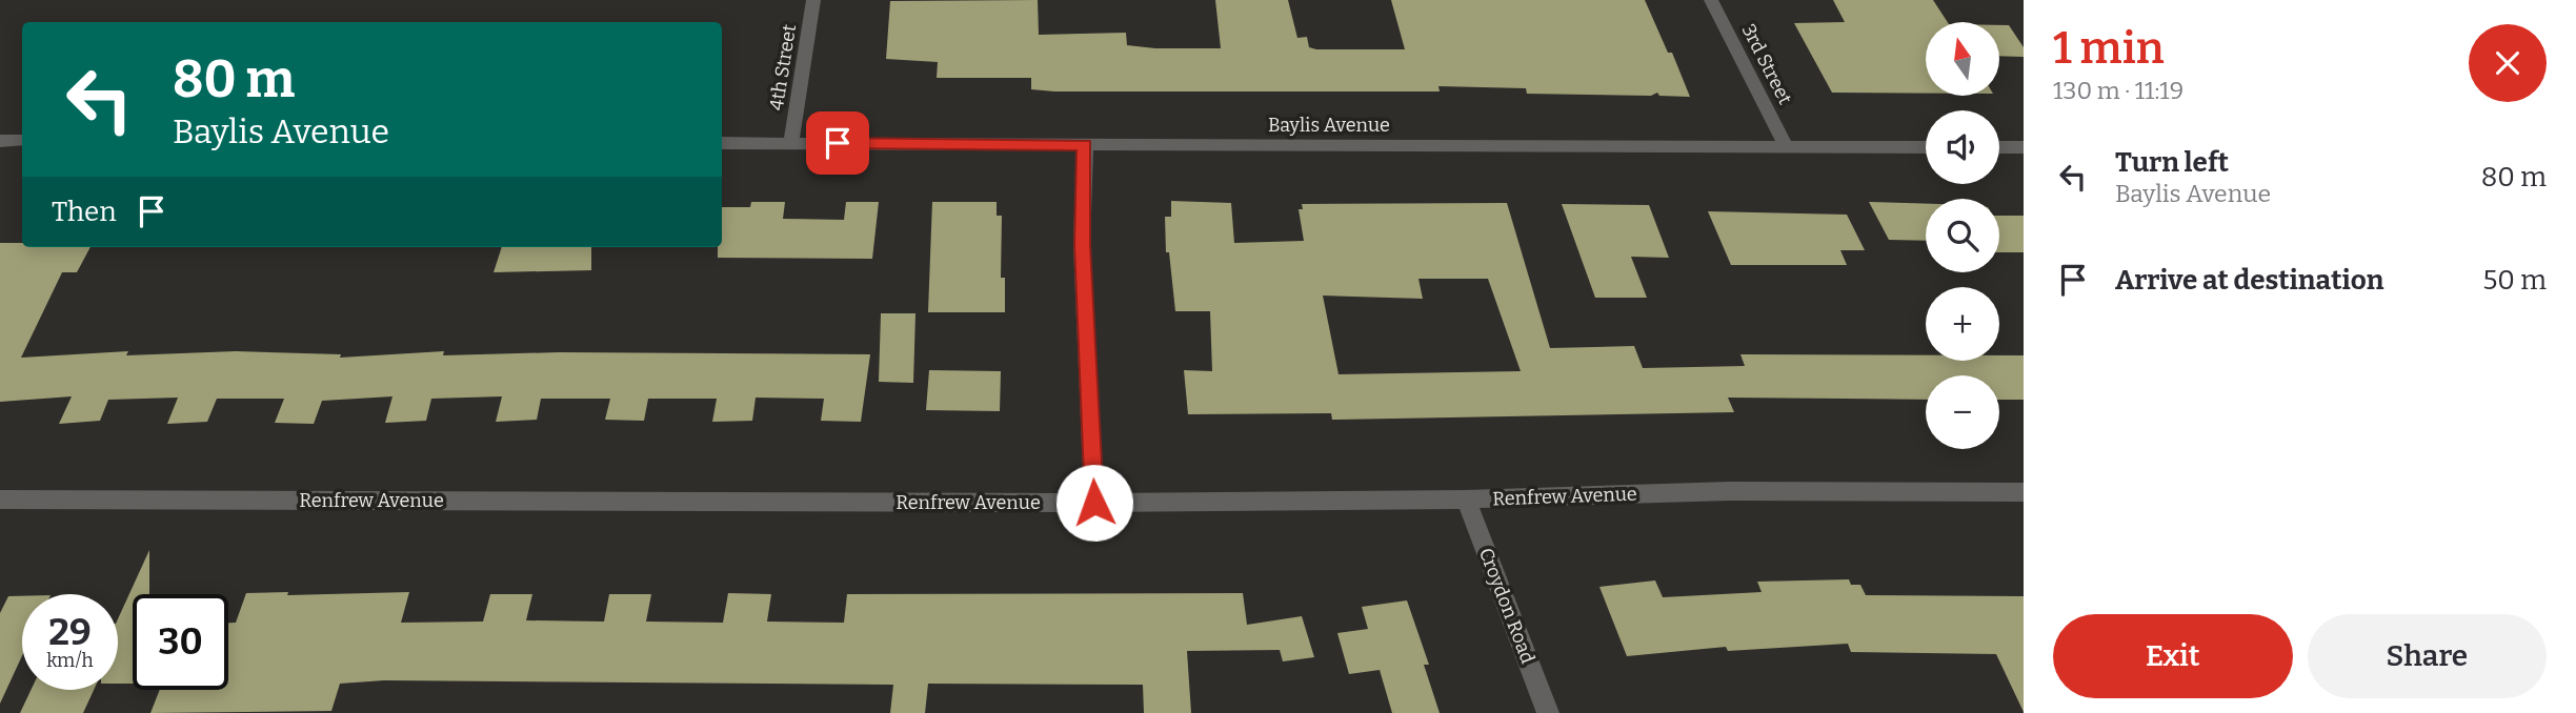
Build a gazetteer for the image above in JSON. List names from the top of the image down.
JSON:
{
  "streets": {
    "street": [
      "3rd Street",
      "4th Street",
      "Baylis Avenue",
      "Renfrew Avenue",
      "Croydon Road"
    ]
  },
  "crossings": [
    ["3rd Street", "Baylis Avenue"],
    ["4th Street", "Baylis Avenue"],
    ["Renfrew Avenue", "Croydon Road"]
  ],
  "north": "top",
  "page": {
    "heading": ["1 min", "130 m · 11:19"],
    "map_buttons": ["+", "−"],
    "turn": ["80 m", "Baylis Avenue"],
    "list": [
      {
        "name": "Turn left",
        "note": "Baylis Avenue",
        "value": "80 m"
      },
      {
        "name": "Arrive at destination",
        "value": "50 m"
      }
    ],
    "then": "Then",
    "speed": "29 km/h",
    "limit": "30",
    "buttons": ["Exit", "Share"]
  }
}
